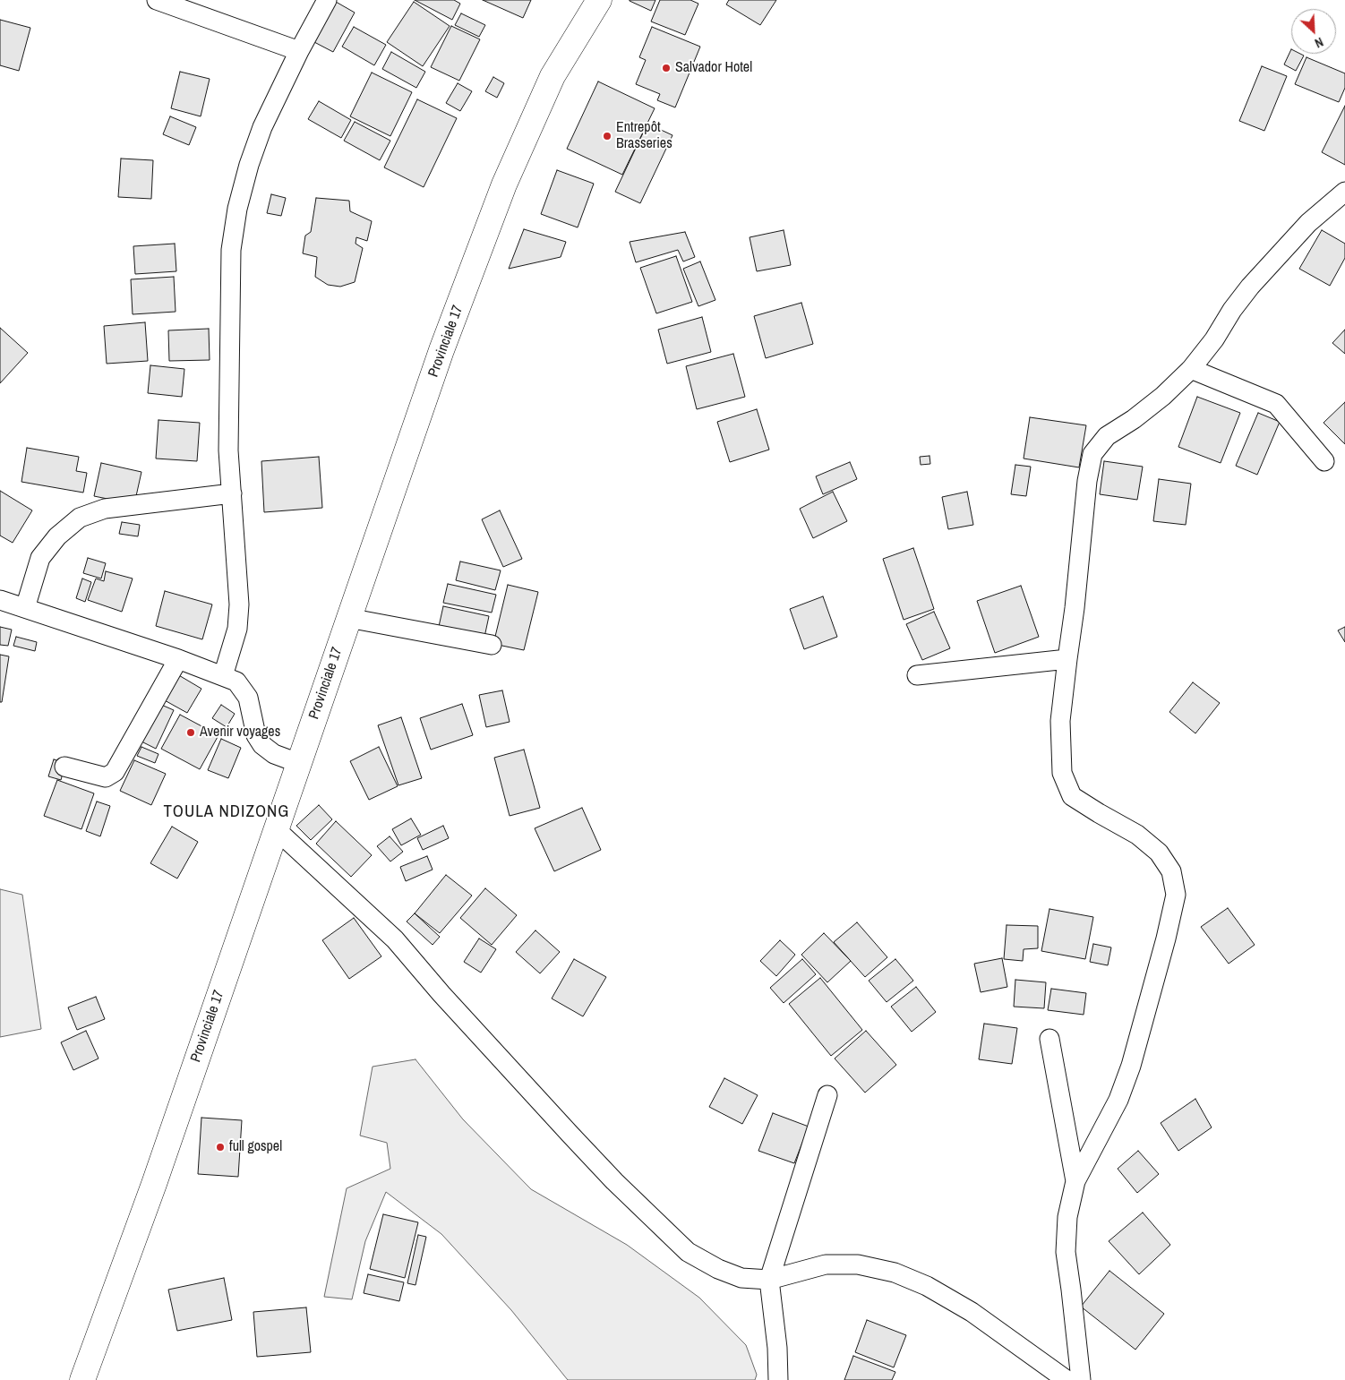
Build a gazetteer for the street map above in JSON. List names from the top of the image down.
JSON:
{
  "streets": {
    "main road": ["Provinciale 17"]
  },
  "districts": ["TOULA NDIZONG"],
  "places": [
    "Salvador Hotel",
    "Entrepôt Brasseries",
    "Avenir voyages",
    "full gospel"
  ],
  "north": "bottom right"
}
